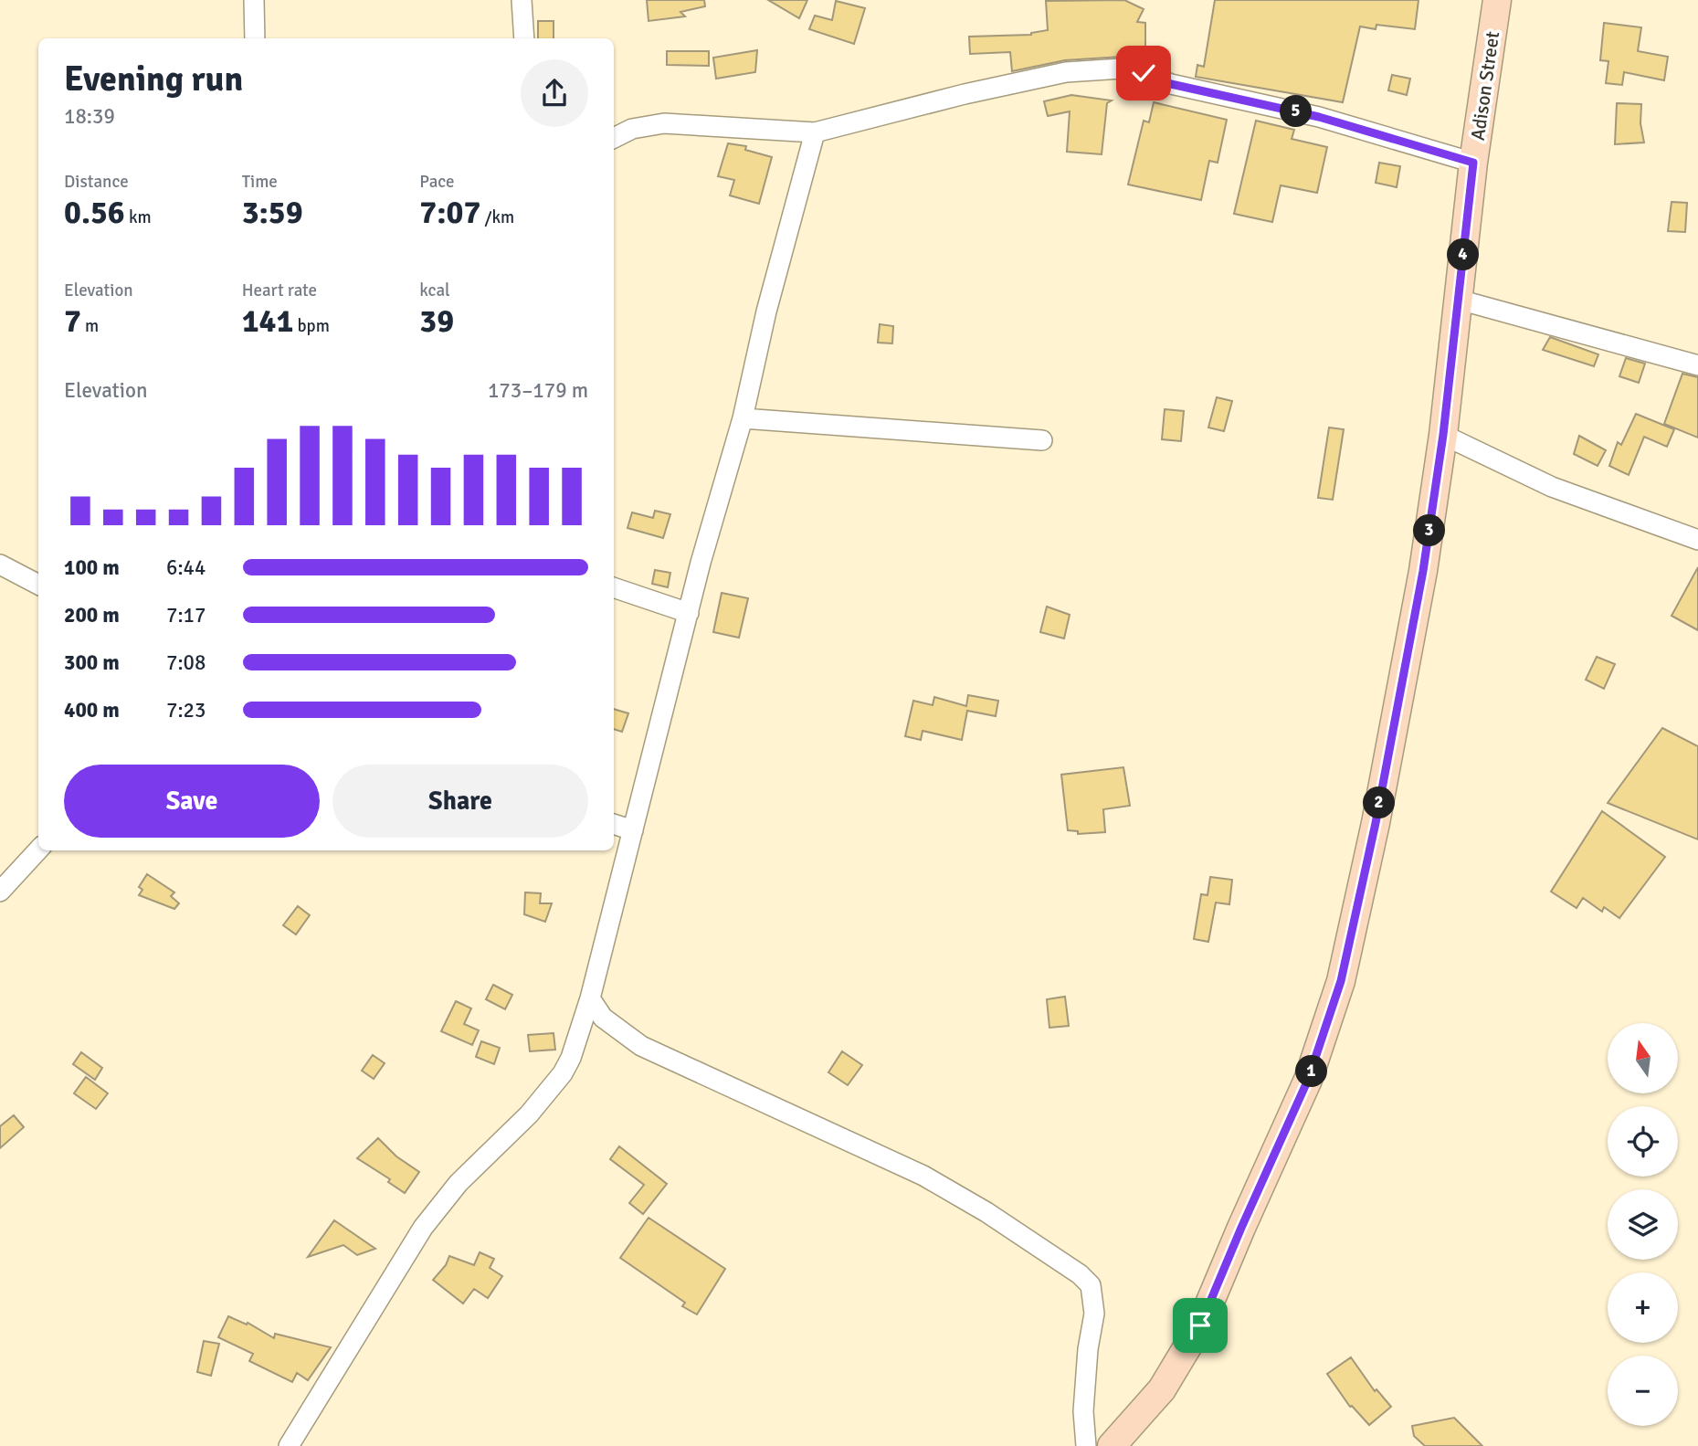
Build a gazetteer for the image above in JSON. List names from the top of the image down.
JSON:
{
  "streets": {
    "street": ["Adison Street"]
  },
  "north": "top",
  "page": {
    "heading": ["Evening run", "18:39"],
    "pins": [
      "5",
      "4",
      "3",
      "2",
      "1"
    ],
    "stats": [
      ["Distance", "0.56 km"],
      ["Time", "3:59"],
      ["Pace", "7:07 /km"],
      ["Elevation", "7 m"],
      ["Heart rate", "141 bpm"],
      ["kcal", "39"]
    ],
    "chart": ["Elevation", "173–179 m"],
    "list": [
      {
        "name": "100 m",
        "note": "6:44"
      },
      {
        "name": "200 m",
        "note": "7:17"
      },
      {
        "name": "300 m",
        "note": "7:08"
      },
      {
        "name": "400 m",
        "note": "7:23"
      }
    ],
    "buttons": ["Save", "Share"],
    "map_buttons": ["+", "−"]
  }
}
